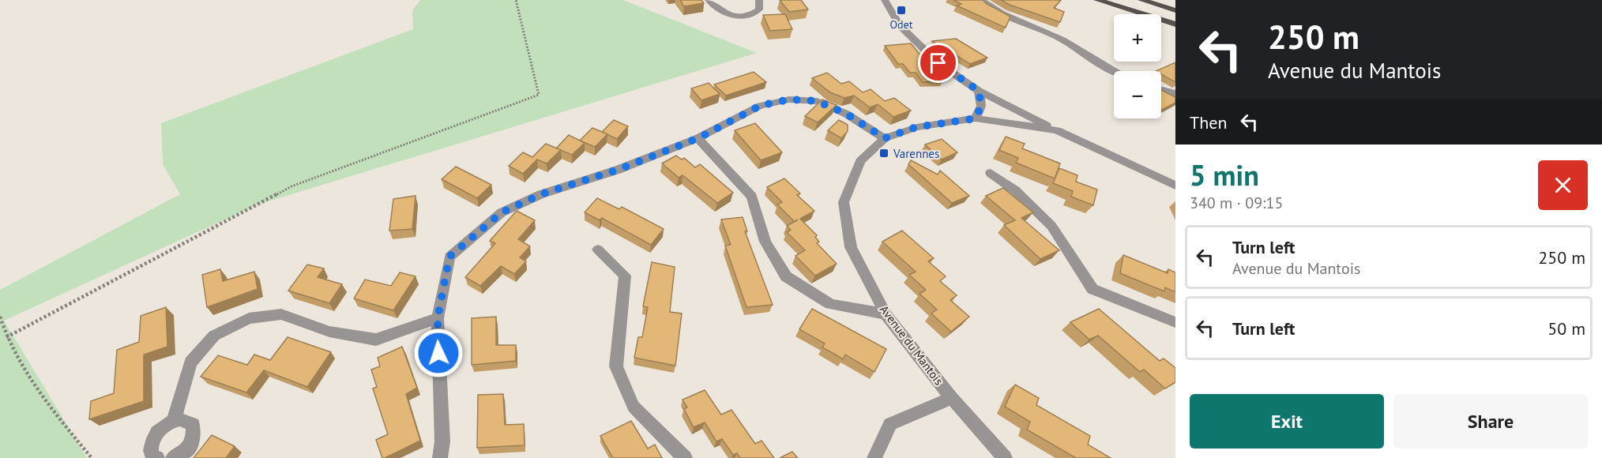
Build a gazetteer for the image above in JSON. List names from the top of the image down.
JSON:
{
  "streets": {
    "street": ["Avenue du Mantois"]
  },
  "places": {
    "transit": ["Odet", "Varennes"]
  },
  "page": {
    "turn": ["250 m", "Avenue du Mantois"],
    "map_buttons": ["+", "−"],
    "then": "Then",
    "heading": ["5 min", "340 m · 09:15"],
    "list": [
      {
        "name": "Turn left",
        "note": "Avenue du Mantois",
        "value": "250 m"
      },
      {
        "name": "Turn left",
        "value": "50 m"
      }
    ],
    "buttons": ["Exit", "Share"]
  }
}
